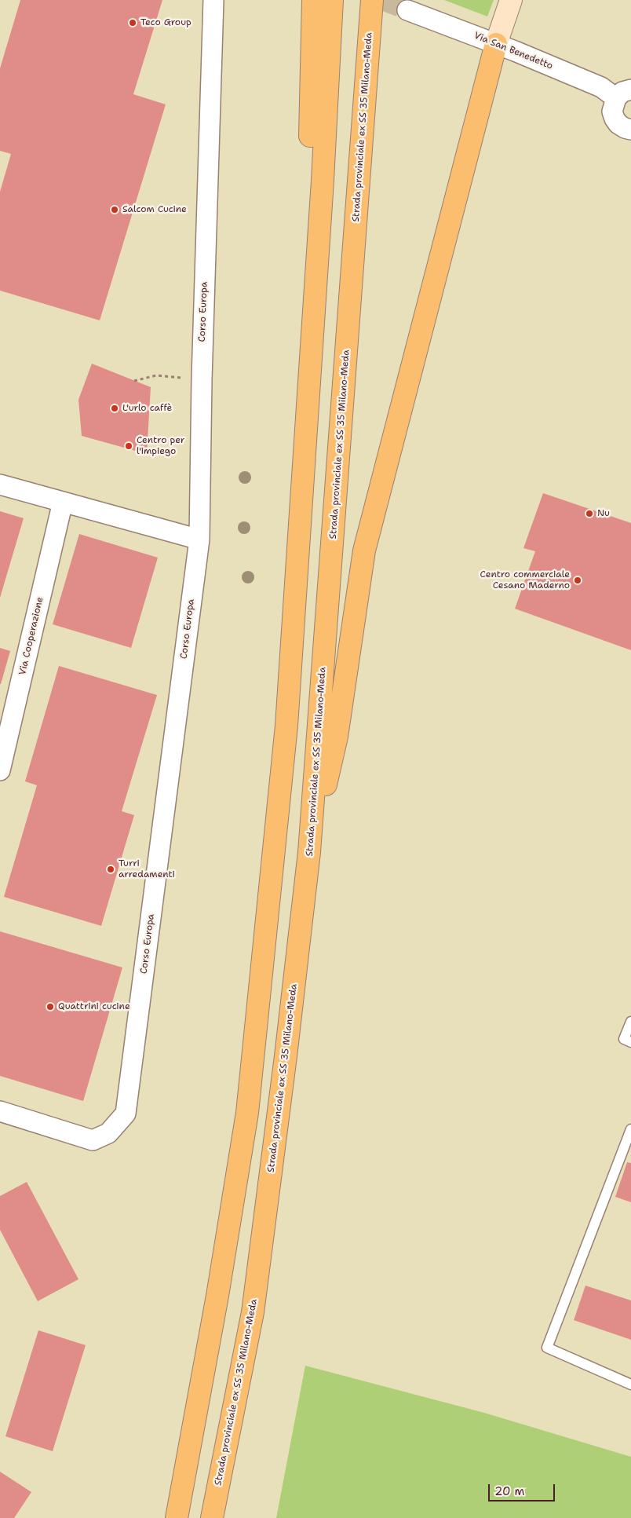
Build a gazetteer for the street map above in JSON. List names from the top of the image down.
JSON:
{
  "streets": {
    "highway": ["Strada provinciale ex SS 35 Milano-Meda"],
    "street": ["Via San Benedetto", "Corso Europa", "Via Cooperazione"]
  },
  "places": [
    "Teco Group",
    "Salcom Cucine",
    "L'urlo caffè",
    "Centro per l'impiego",
    "Nu",
    "Centro commerciale Cesano Maderno",
    "Turri arredamenti",
    "Quattrini cucine"
  ],
  "scale_bar": "20 m"
}
